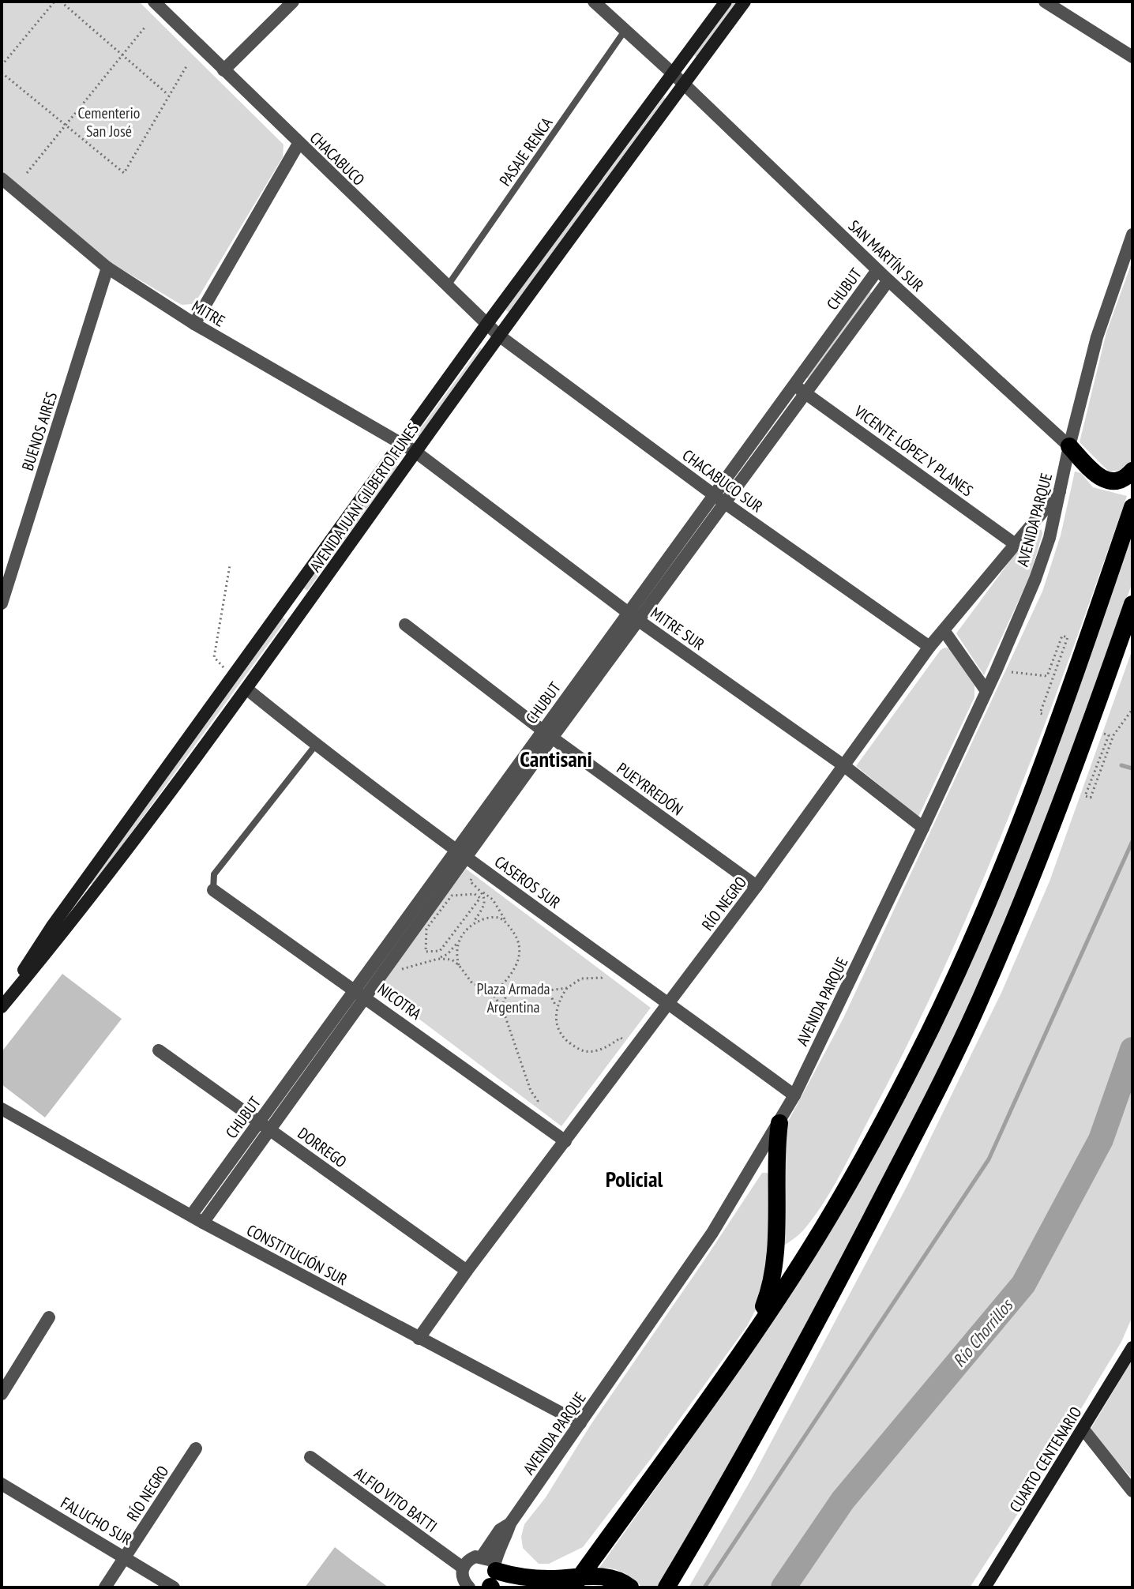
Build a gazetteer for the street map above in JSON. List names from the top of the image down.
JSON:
{
  "streets": {
    "main road": ["AVENIDA JUAN GILBERTO FUNES", "CUARTO CENTENARIO"],
    "street": [
      "CHACABUCO",
      "SAN MARTÍN SUR",
      "CHUBUT",
      "MITRE",
      "BUENOS AIRES",
      "VICENTE LÓPEZ Y PLANES",
      "CHACABUCO SUR",
      "AVENIDA PARQUE",
      "MITRE SUR",
      "PUEYRREDÓN",
      "CASEROS SUR",
      "RÍO NEGRO",
      "NICOTRA",
      "DORREGO",
      "CONSTITUCIÓN SUR",
      "ALFIO VITO BATTI",
      "FALUCHO SUR"
    ],
    "lane": ["PASAJE RENCA"]
  },
  "crossings": [
    ["PASAJE RENCA", "CHACABUCO"],
    ["PASAJE RENCA", "SAN MARTÍN SUR"],
    ["CHACABUCO", "CHACABUCO SUR"],
    ["CHACABUCO", "AVENIDA JUAN GILBERTO FUNES"],
    ["SAN MARTÍN SUR", "CHUBUT"],
    ["SAN MARTÍN SUR", "AVENIDA JUAN GILBERTO FUNES"],
    ["SAN MARTÍN SUR", "AVENIDA PARQUE"],
    ["CHUBUT", "VICENTE LÓPEZ Y PLANES"],
    ["CHUBUT", "CHACABUCO SUR"],
    ["CHUBUT", "MITRE SUR"],
    ["CHUBUT", "PUEYRREDÓN"],
    ["CHUBUT", "CASEROS SUR"],
    ["CHUBUT", "NICOTRA"],
    ["CHUBUT", "DORREGO"],
    ["CHUBUT", "CONSTITUCIÓN SUR"],
    ["MITRE", "BUENOS AIRES"],
    ["MITRE", "AVENIDA JUAN GILBERTO FUNES"],
    ["MITRE", "MITRE SUR"],
    ["VICENTE LÓPEZ Y PLANES", "RÍO NEGRO"],
    ["CHACABUCO SUR", "AVENIDA JUAN GILBERTO FUNES"],
    ["CHACABUCO SUR", "RÍO NEGRO"],
    ["AVENIDA JUAN GILBERTO FUNES", "MITRE SUR"],
    ["AVENIDA JUAN GILBERTO FUNES", "CASEROS SUR"],
    ["AVENIDA PARQUE", "MITRE SUR"],
    ["AVENIDA PARQUE", "CASEROS SUR"],
    ["AVENIDA PARQUE", "RÍO NEGRO"],
    ["AVENIDA PARQUE", "CONSTITUCIÓN SUR"],
    ["MITRE SUR", "RÍO NEGRO"],
    ["PUEYRREDÓN", "RÍO NEGRO"],
    ["CASEROS SUR", "RÍO NEGRO"],
    ["RÍO NEGRO", "NICOTRA"],
    ["RÍO NEGRO", "DORREGO"],
    ["RÍO NEGRO", "CONSTITUCIÓN SUR"],
    ["RÍO NEGRO", "FALUCHO SUR"]
  ],
  "districts": ["Cantisani", "Policial"],
  "water": ["Río Chorrillos"],
  "parks": ["Cementerio San José", "Plaza Armada Argentina"]
}
